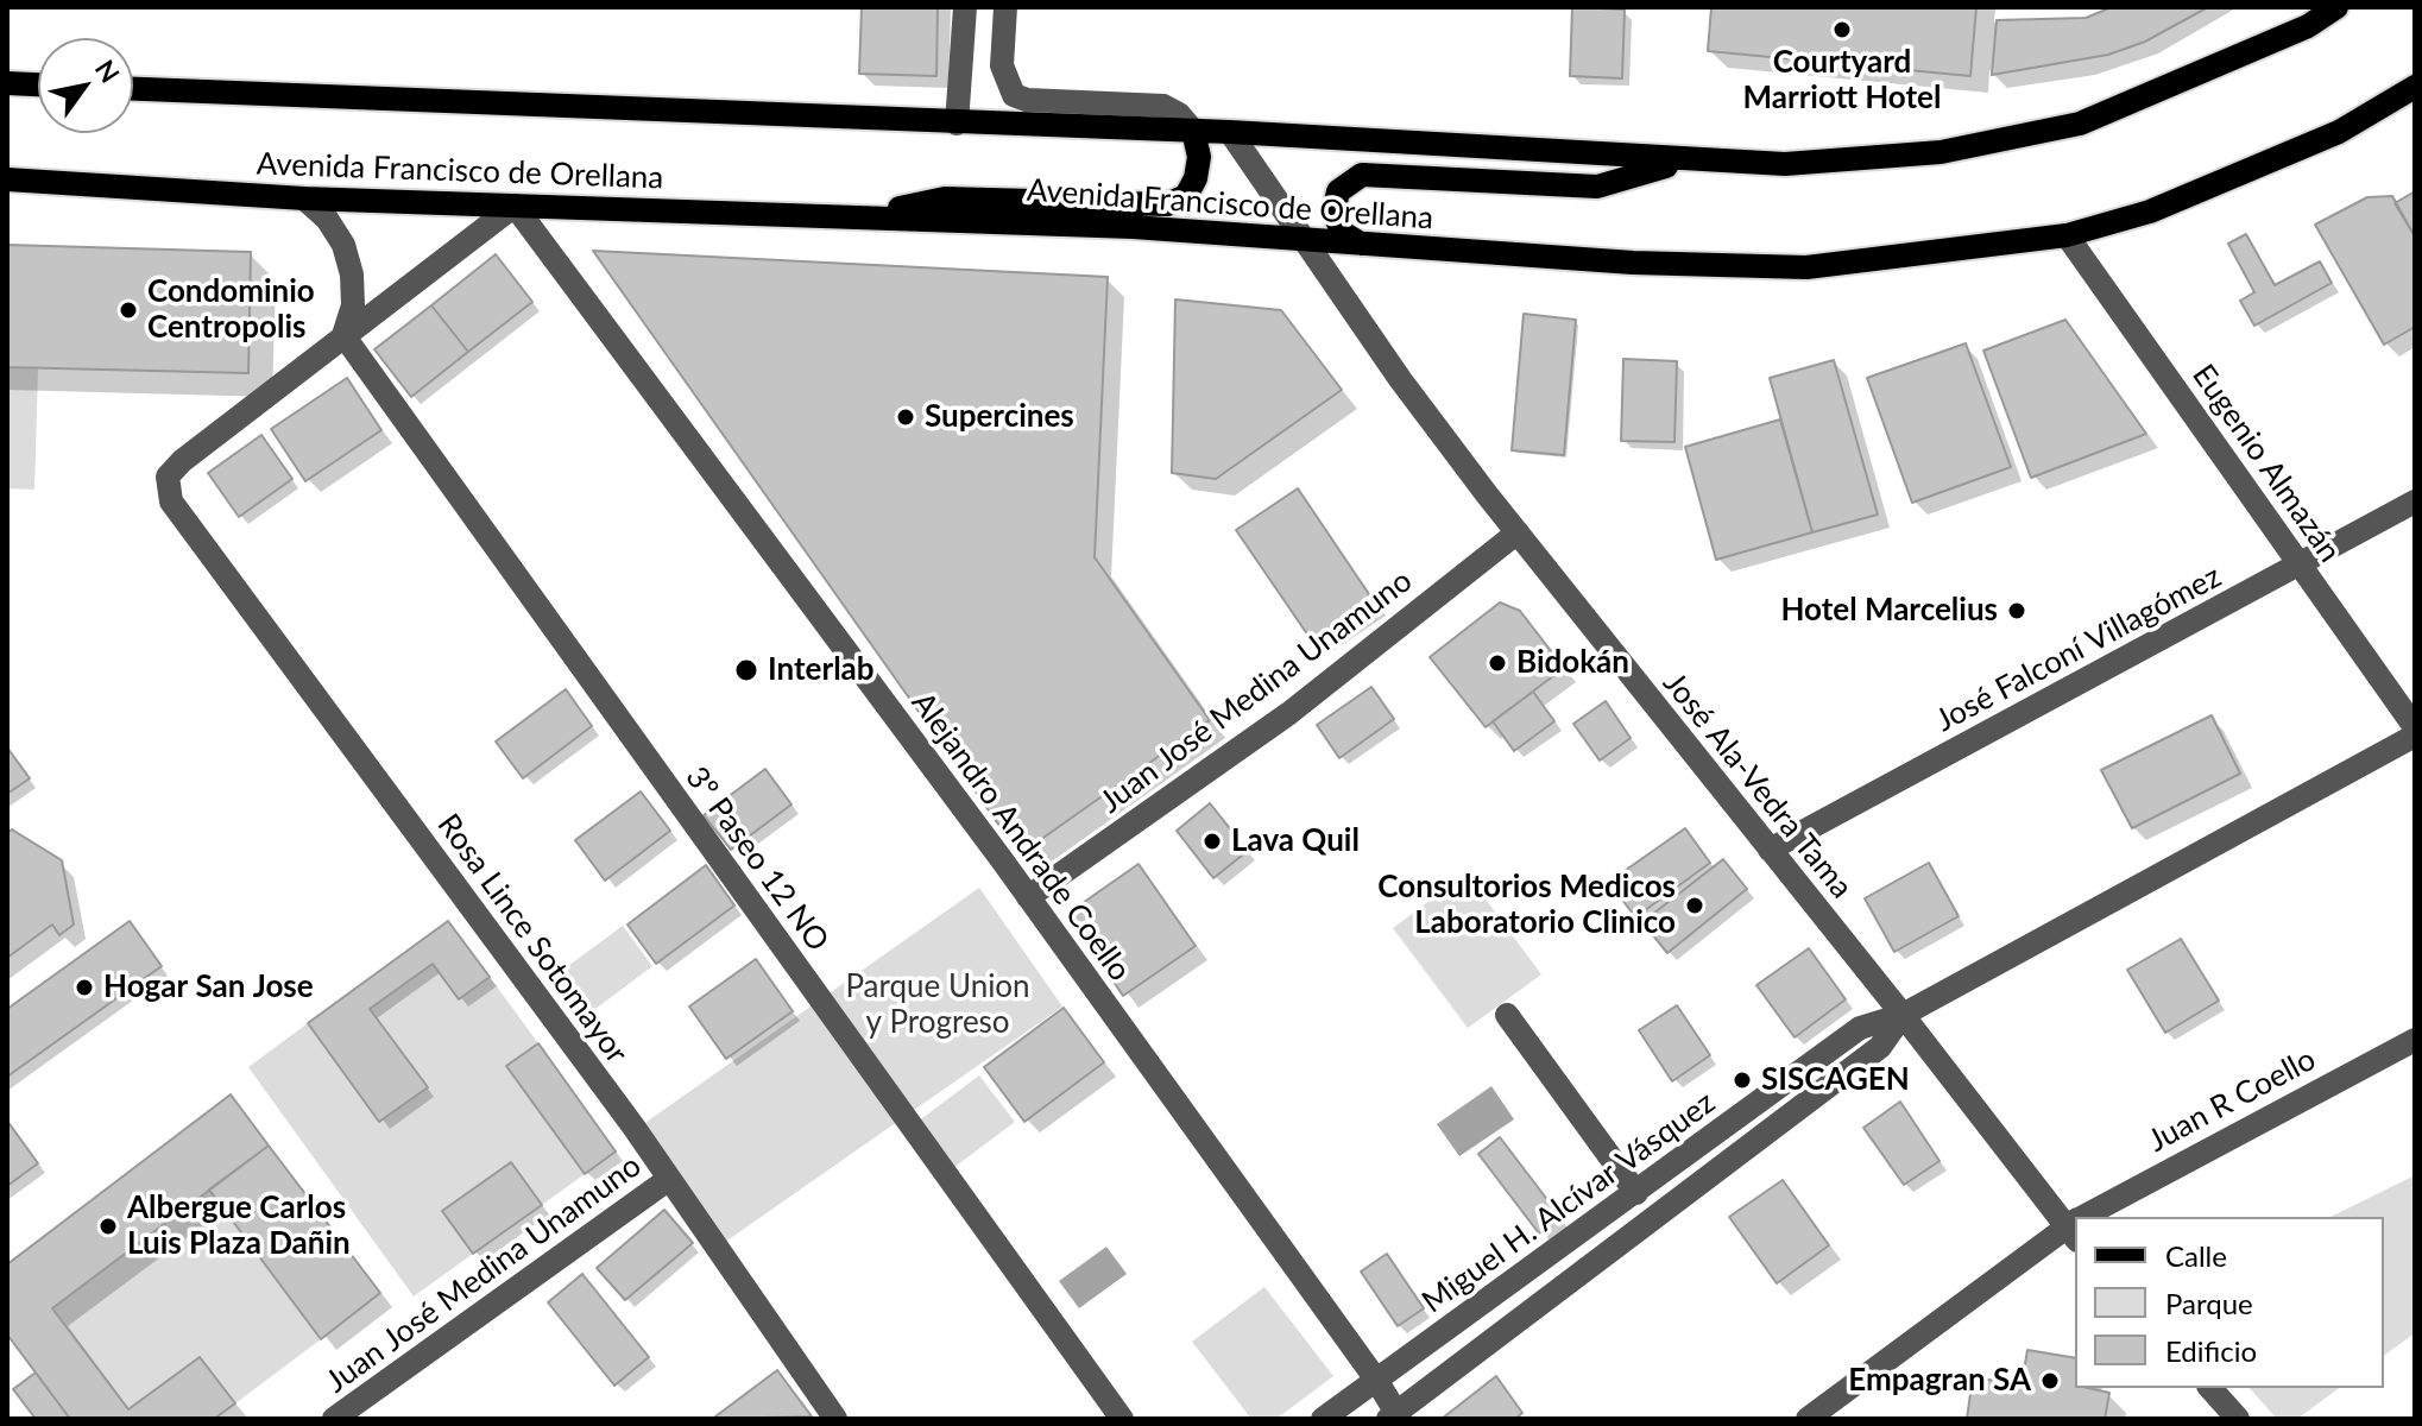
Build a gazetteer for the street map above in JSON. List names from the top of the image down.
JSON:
{
  "streets": {
    "main road": ["Avenida Francisco de Orellana"],
    "street": [
      "Eugenio Almazán",
      "José Falconí Villagómez",
      "Juan José Medina Unamuno",
      "José Ala-Vedra Tama",
      "Alejandro Andrade Coello",
      "3º Paseo 12 NO",
      "Rosa Lince Sotomayor",
      "Juan R Coello",
      "Miguel H. Alcívar Vásquez"
    ]
  },
  "crossings": [
    ["Avenida Francisco de Orellana", "Eugenio Almazán"],
    ["Avenida Francisco de Orellana", "José Ala-Vedra Tama"],
    ["Avenida Francisco de Orellana", "Alejandro Andrade Coello"],
    ["Eugenio Almazán", "José Falconí Villagómez"],
    ["José Falconí Villagómez", "José Ala-Vedra Tama"],
    ["Juan José Medina Unamuno", "José Ala-Vedra Tama"],
    ["Juan José Medina Unamuno", "Alejandro Andrade Coello"],
    ["Juan José Medina Unamuno", "Rosa Lince Sotomayor"],
    ["José Ala-Vedra Tama", "Juan R Coello"],
    ["José Ala-Vedra Tama", "Miguel H. Alcívar Vásquez"],
    ["Alejandro Andrade Coello", "Miguel H. Alcívar Vásquez"],
    ["3º Paseo 12 NO", "Rosa Lince Sotomayor"]
  ],
  "parks": ["Parque Union y Progreso"],
  "places": [
    "Courtyard Marriott Hotel",
    "Condominio Centropolis",
    "Supercines",
    "Hotel Marcelius",
    "Bidokán",
    "Interlab",
    "Lava Quil",
    "Consultorios Medicos Laboratorio Clinico",
    "Hogar San Jose",
    "SISCAGEN",
    "Albergue Carlos Luis Plaza Dañin",
    "Empagran SA"
  ],
  "legend": ["Calle", "Parque", "Edificio"],
  "north": "top right"
}
